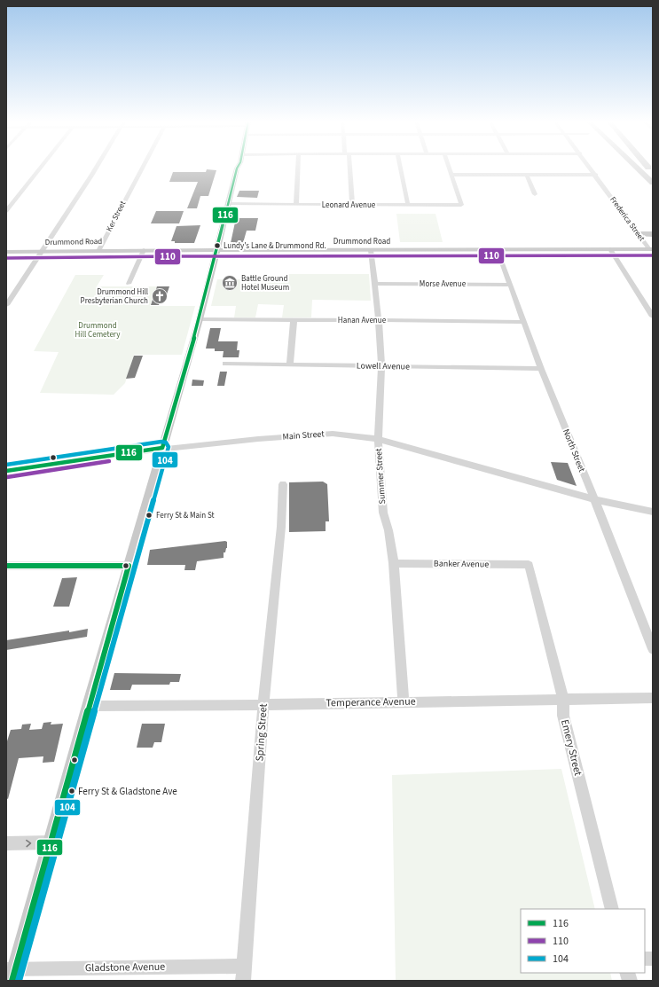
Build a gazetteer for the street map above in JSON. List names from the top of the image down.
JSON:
{
  "streets": {
    "main road": ["Drummond Road"],
    "street": [
      "Leonard Avenue",
      "Ker Street",
      "Frederica Street",
      "Morse Avenue",
      "Hanan Avenue",
      "Lowell Avenue",
      "Main Street",
      "North Street",
      "Summer Street",
      "Banker Avenue",
      "Temperance Avenue",
      "Spring Street",
      "Emery Street",
      "Gladstone Avenue"
    ]
  },
  "crossings": [
    ["Ker Street", "Drummond Road"],
    ["Frederica Street", "Drummond Road"],
    ["Drummond Road", "North Street"],
    ["Drummond Road", "Summer Street"],
    ["Morse Avenue", "North Street"],
    ["Morse Avenue", "Summer Street"],
    ["Hanan Avenue", "North Street"],
    ["Hanan Avenue", "Summer Street"],
    ["Lowell Avenue", "North Street"],
    ["Lowell Avenue", "Summer Street"],
    ["Main Street", "North Street"],
    ["Main Street", "Summer Street"],
    ["Summer Street", "Banker Avenue"],
    ["Summer Street", "Temperance Avenue"],
    ["Banker Avenue", "Emery Street"],
    ["Temperance Avenue", "Spring Street"],
    ["Temperance Avenue", "Emery Street"],
    ["Spring Street", "Gladstone Avenue"]
  ],
  "parks": ["Drummond Hill Cemetery"],
  "places": {
    "other": ["Lundy's Lane & Drummond Rd.", "Ferry St & Main St", "Ferry St & Gladstone Ave"],
    "museum": ["Battle Ground Hotel Museum"],
    "church": ["Drummond Hill Presbyterian Church"]
  },
  "lines": ["transit line 116", "transit line 110", "transit line 104"],
  "legend": ["116", "110", "104"]
}
